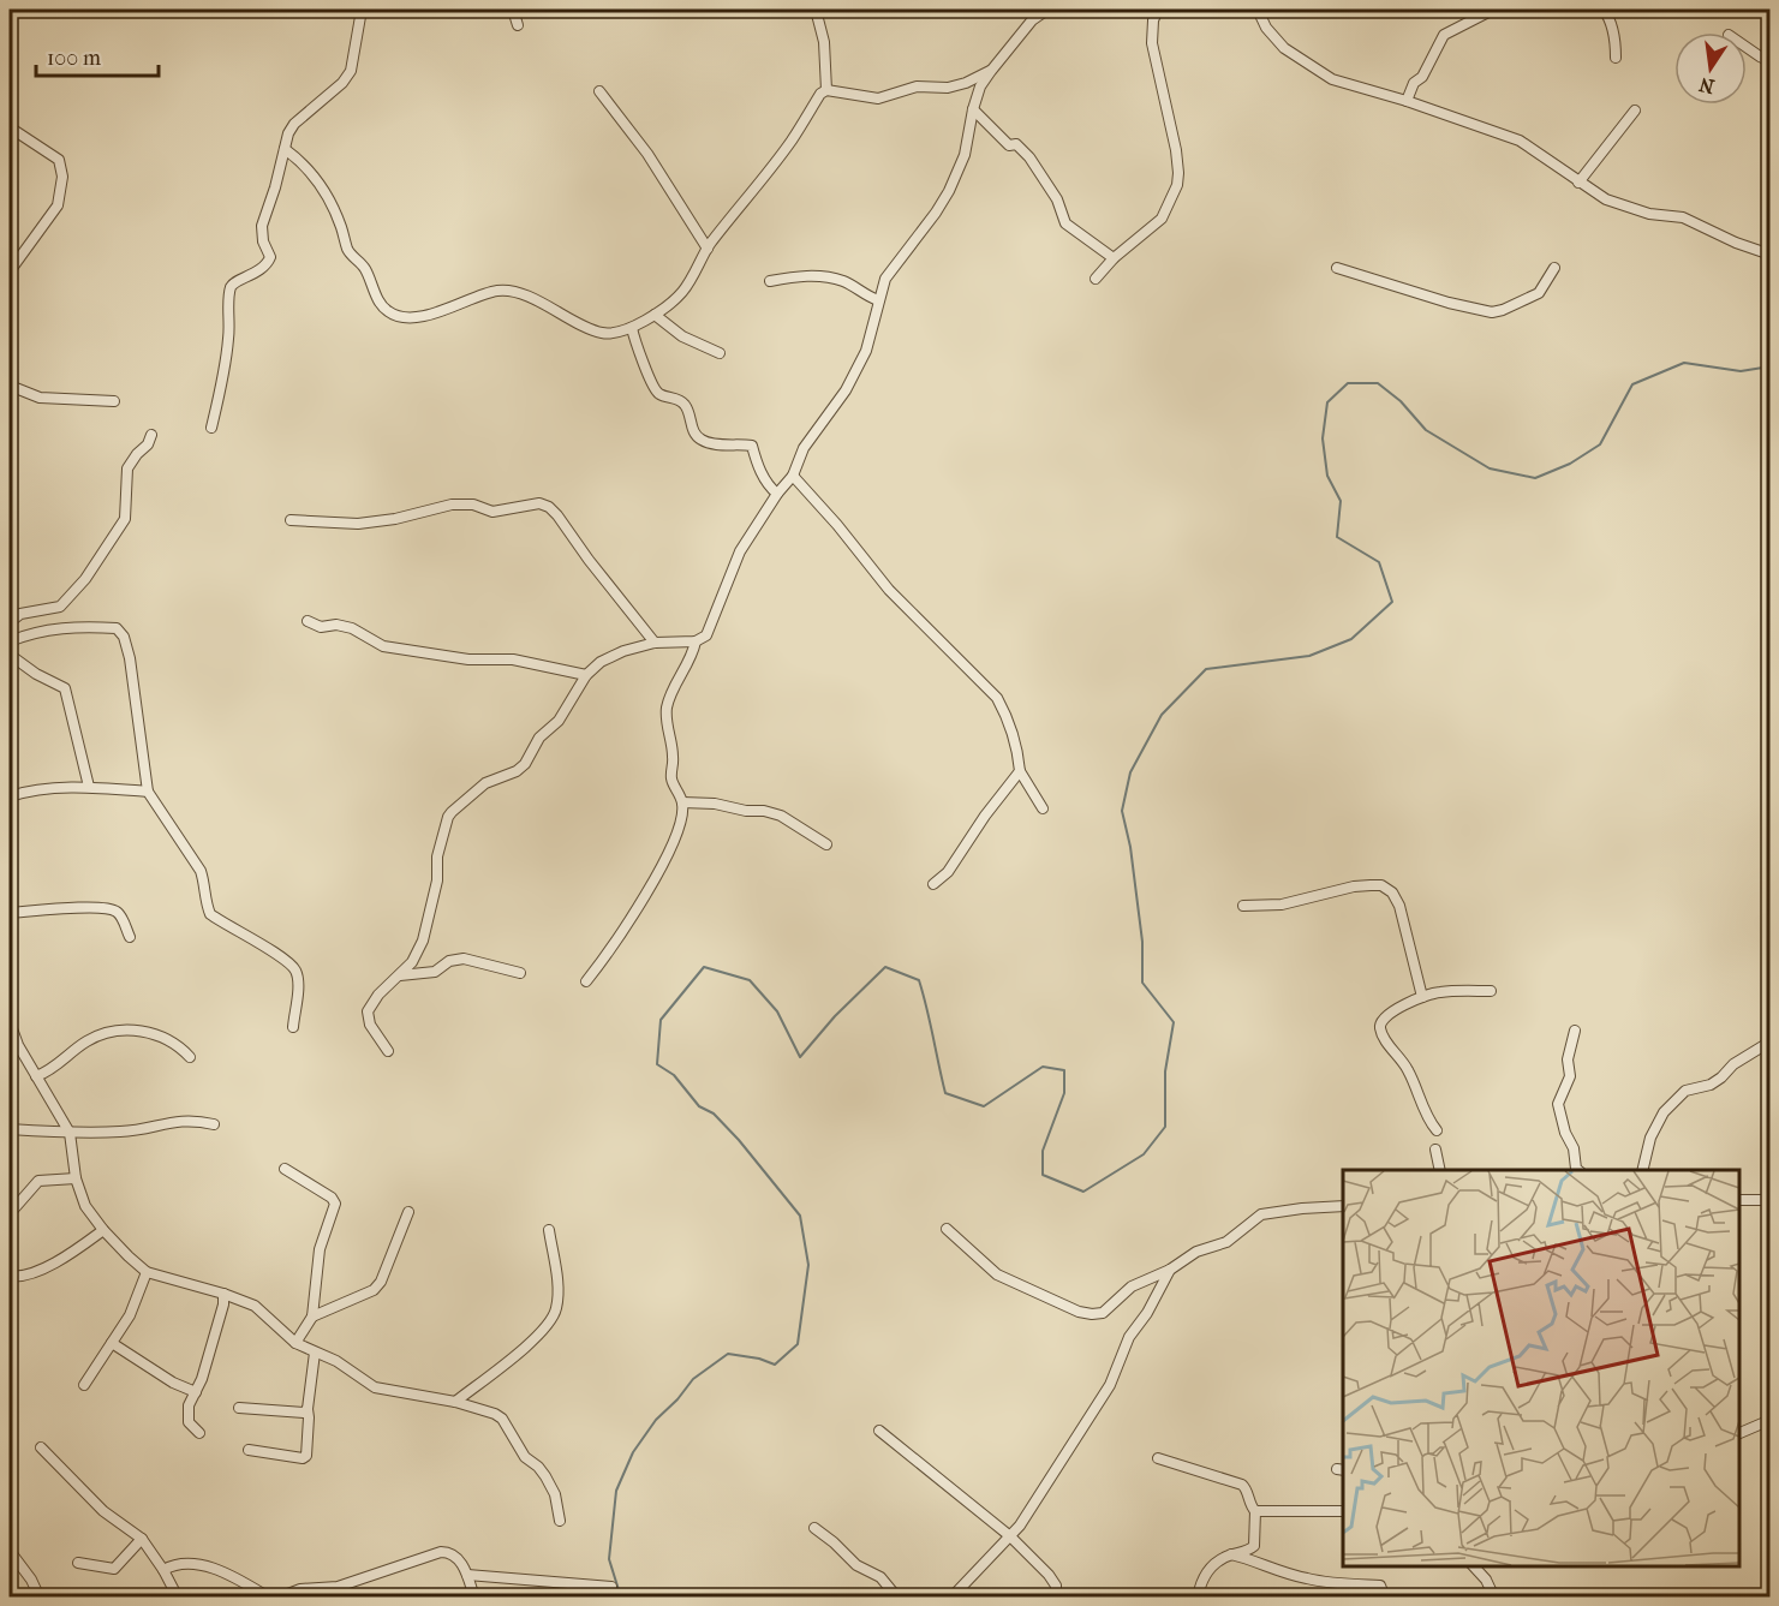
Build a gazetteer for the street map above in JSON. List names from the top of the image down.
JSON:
{
  "scale_bar": "100 m",
  "north": "bottom"
}
